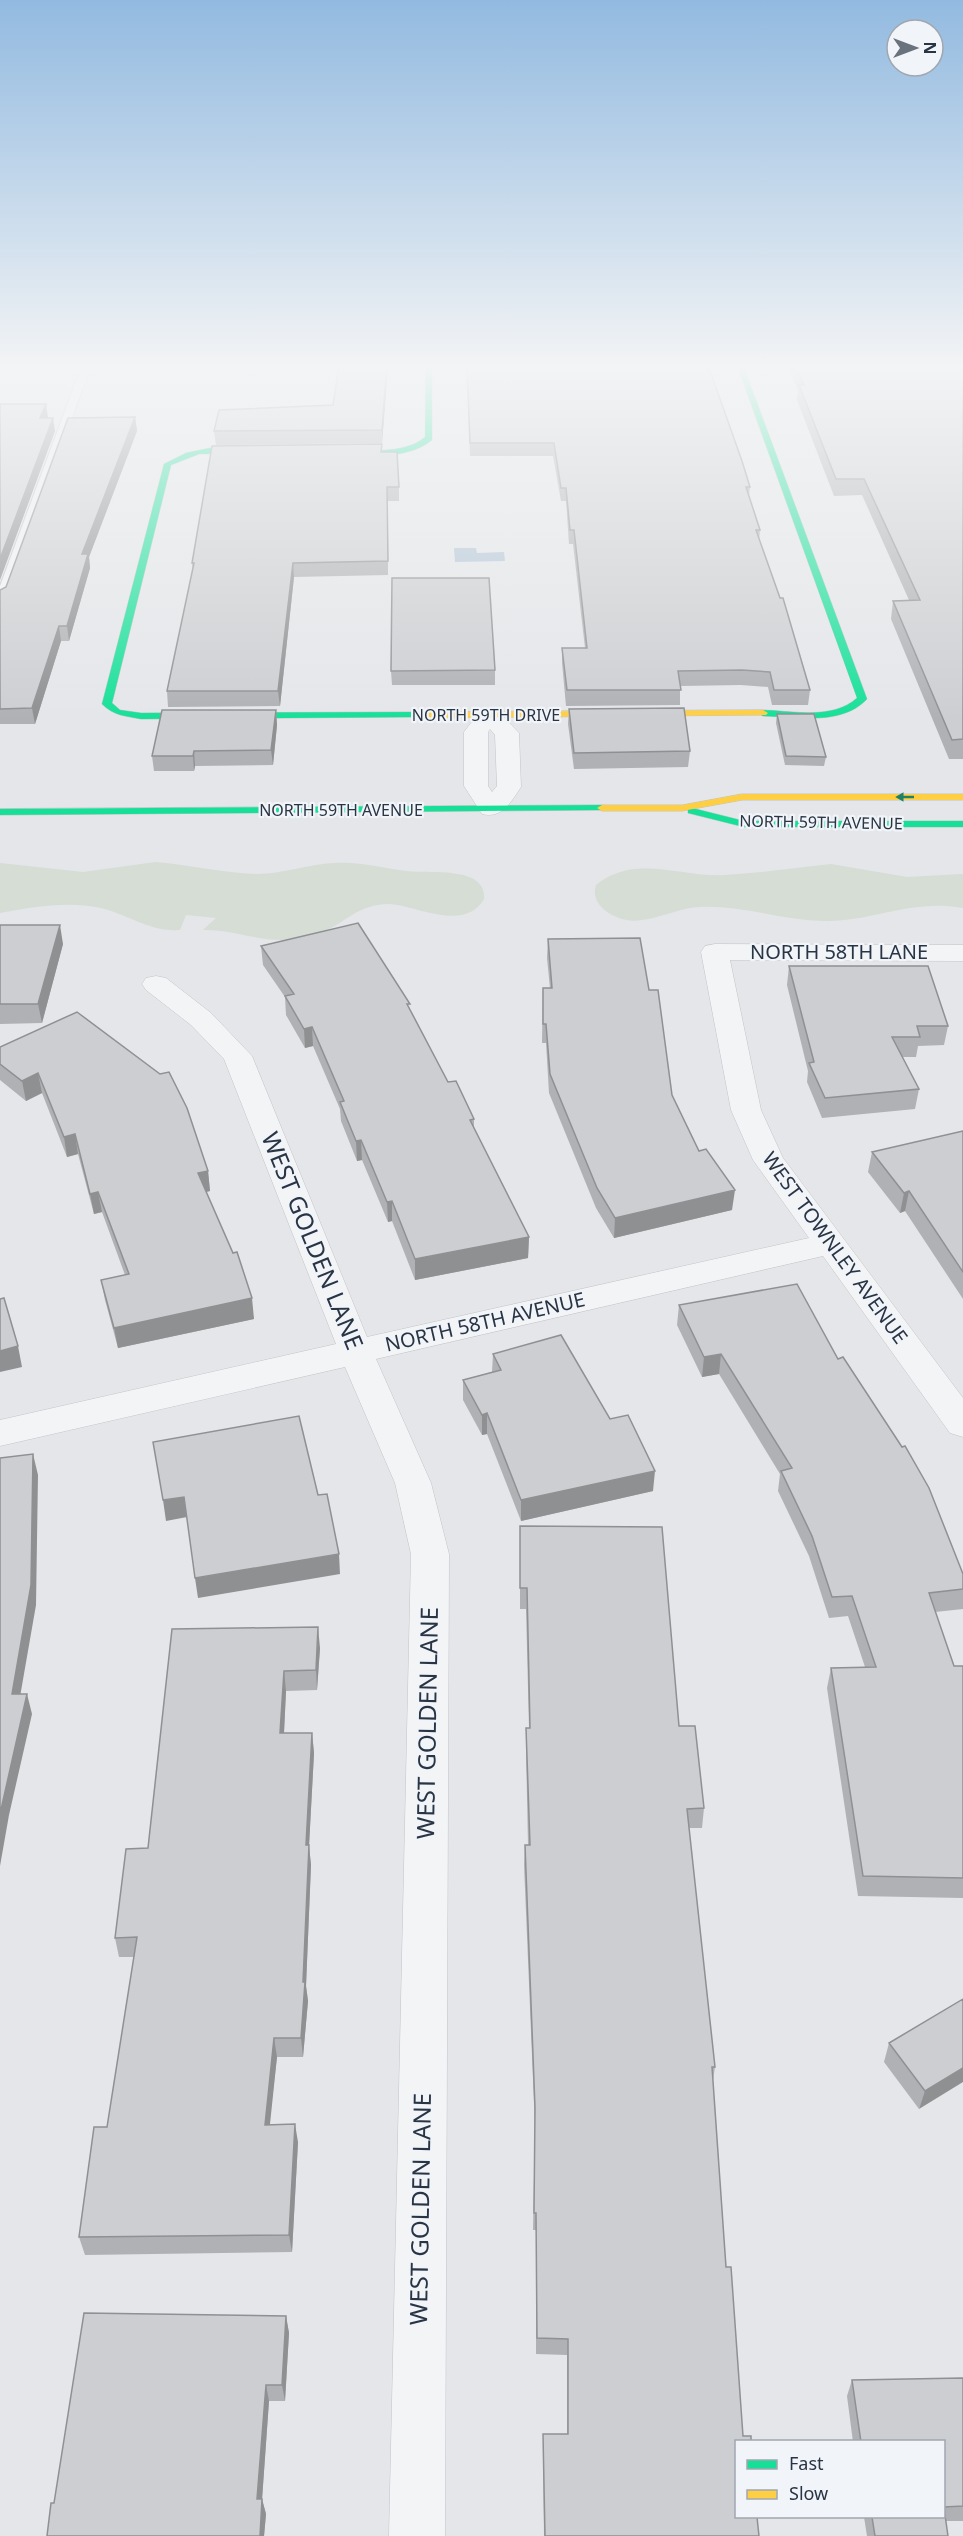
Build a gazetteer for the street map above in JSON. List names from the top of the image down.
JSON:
{
  "streets": {
    "street": [
      "NORTH 59TH DRIVE",
      "NORTH 59TH AVENUE",
      "NORTH 58TH LANE",
      "WEST GOLDEN LANE",
      "WEST TOWNLEY AVENUE",
      "NORTH 58TH AVENUE"
    ]
  },
  "crossings": [
    ["NORTH 58TH LANE", "WEST TOWNLEY AVENUE"],
    ["WEST GOLDEN LANE", "NORTH 58TH AVENUE"],
    ["WEST TOWNLEY AVENUE", "NORTH 58TH AVENUE"]
  ],
  "legend": ["Fast", "Slow"],
  "north": "right"
}
